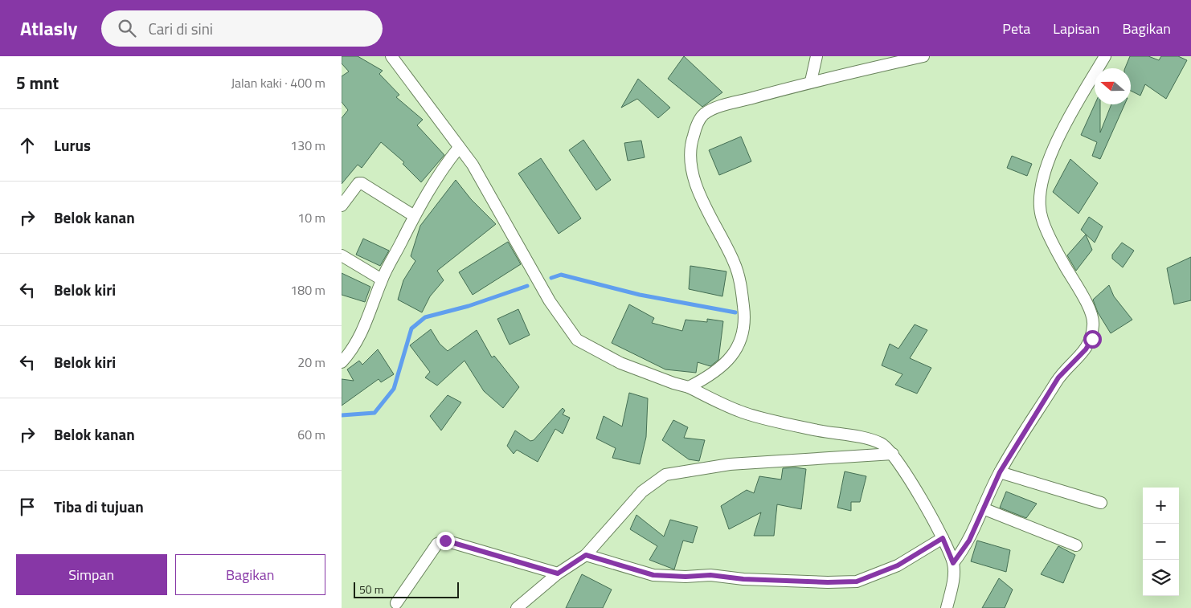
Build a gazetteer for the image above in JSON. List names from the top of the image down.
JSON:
{
  "scale_bar": "50 m",
  "north": "left",
  "page": {
    "header": "Atlasly",
    "search": "Cari di sini",
    "nav": ["Peta", "Lapisan", "Bagikan"],
    "heading": ["5 mnt", "Jalan kaki · 400 m"],
    "list": [
      ["Lurus", "130 m"],
      ["Belok kanan", "10 m"],
      ["Belok kiri", "180 m"],
      ["Belok kiri", "20 m"],
      ["Belok kanan", "60 m"],
      "Tiba di tujuan"
    ],
    "map_buttons": ["+", "−"],
    "buttons": ["Simpan", "Bagikan"],
    "scale": "50 m"
  }
}
